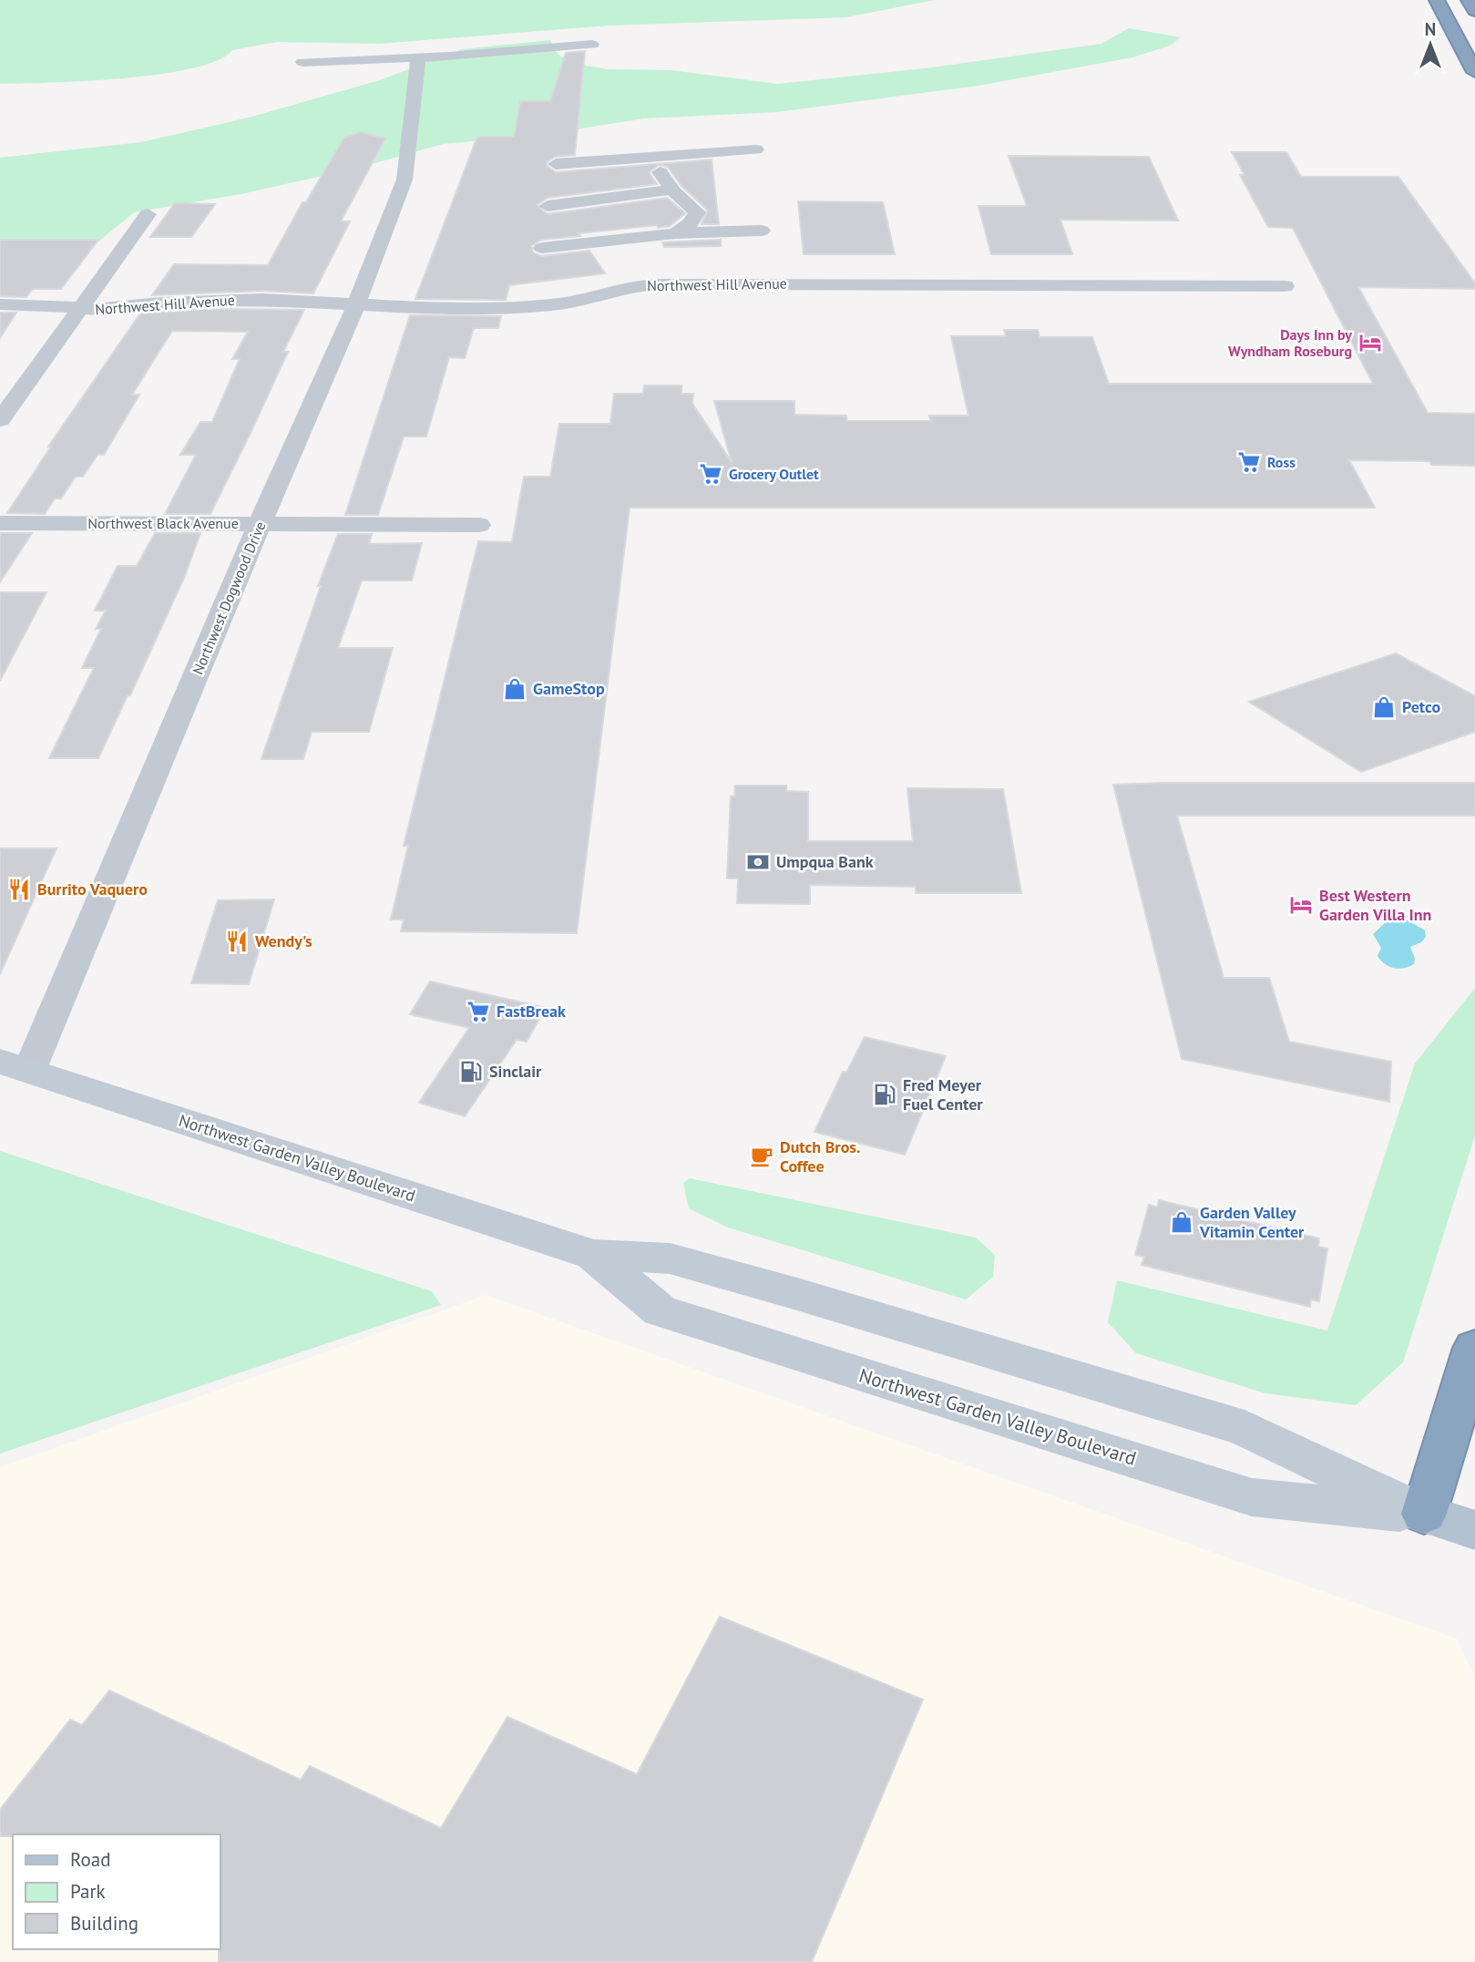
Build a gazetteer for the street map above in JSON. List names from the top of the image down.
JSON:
{
  "streets": {
    "main road": ["Northwest Garden Valley Boulevard"],
    "street": ["Northwest Hill Avenue", "Northwest Black Avenue", "Northwest Dogwood Drive"]
  },
  "crossings": [
    ["Northwest Hill Avenue", "Northwest Dogwood Drive"],
    ["Northwest Black Avenue", "Northwest Dogwood Drive"],
    ["Northwest Dogwood Drive", "Northwest Garden Valley Boulevard"]
  ],
  "places": {
    "hotel": ["Days Inn by Wyndham Roseburg", "Best Western Garden Villa Inn"],
    "supermarket": ["Ross", "Grocery Outlet", "FastBreak"],
    "shop": ["GameStop", "Petco", "Garden Valley Vitamin Center"],
    "bank": ["Umpqua Bank"],
    "restaurant": ["Burrito Vaquero", "Wendy's"],
    "fuel station": ["Sinclair", "Fred Meyer Fuel Center"],
    "cafe": ["Dutch Bros. Coffee"]
  },
  "legend": ["Road", "Park", "Building"],
  "north": "top"
}
